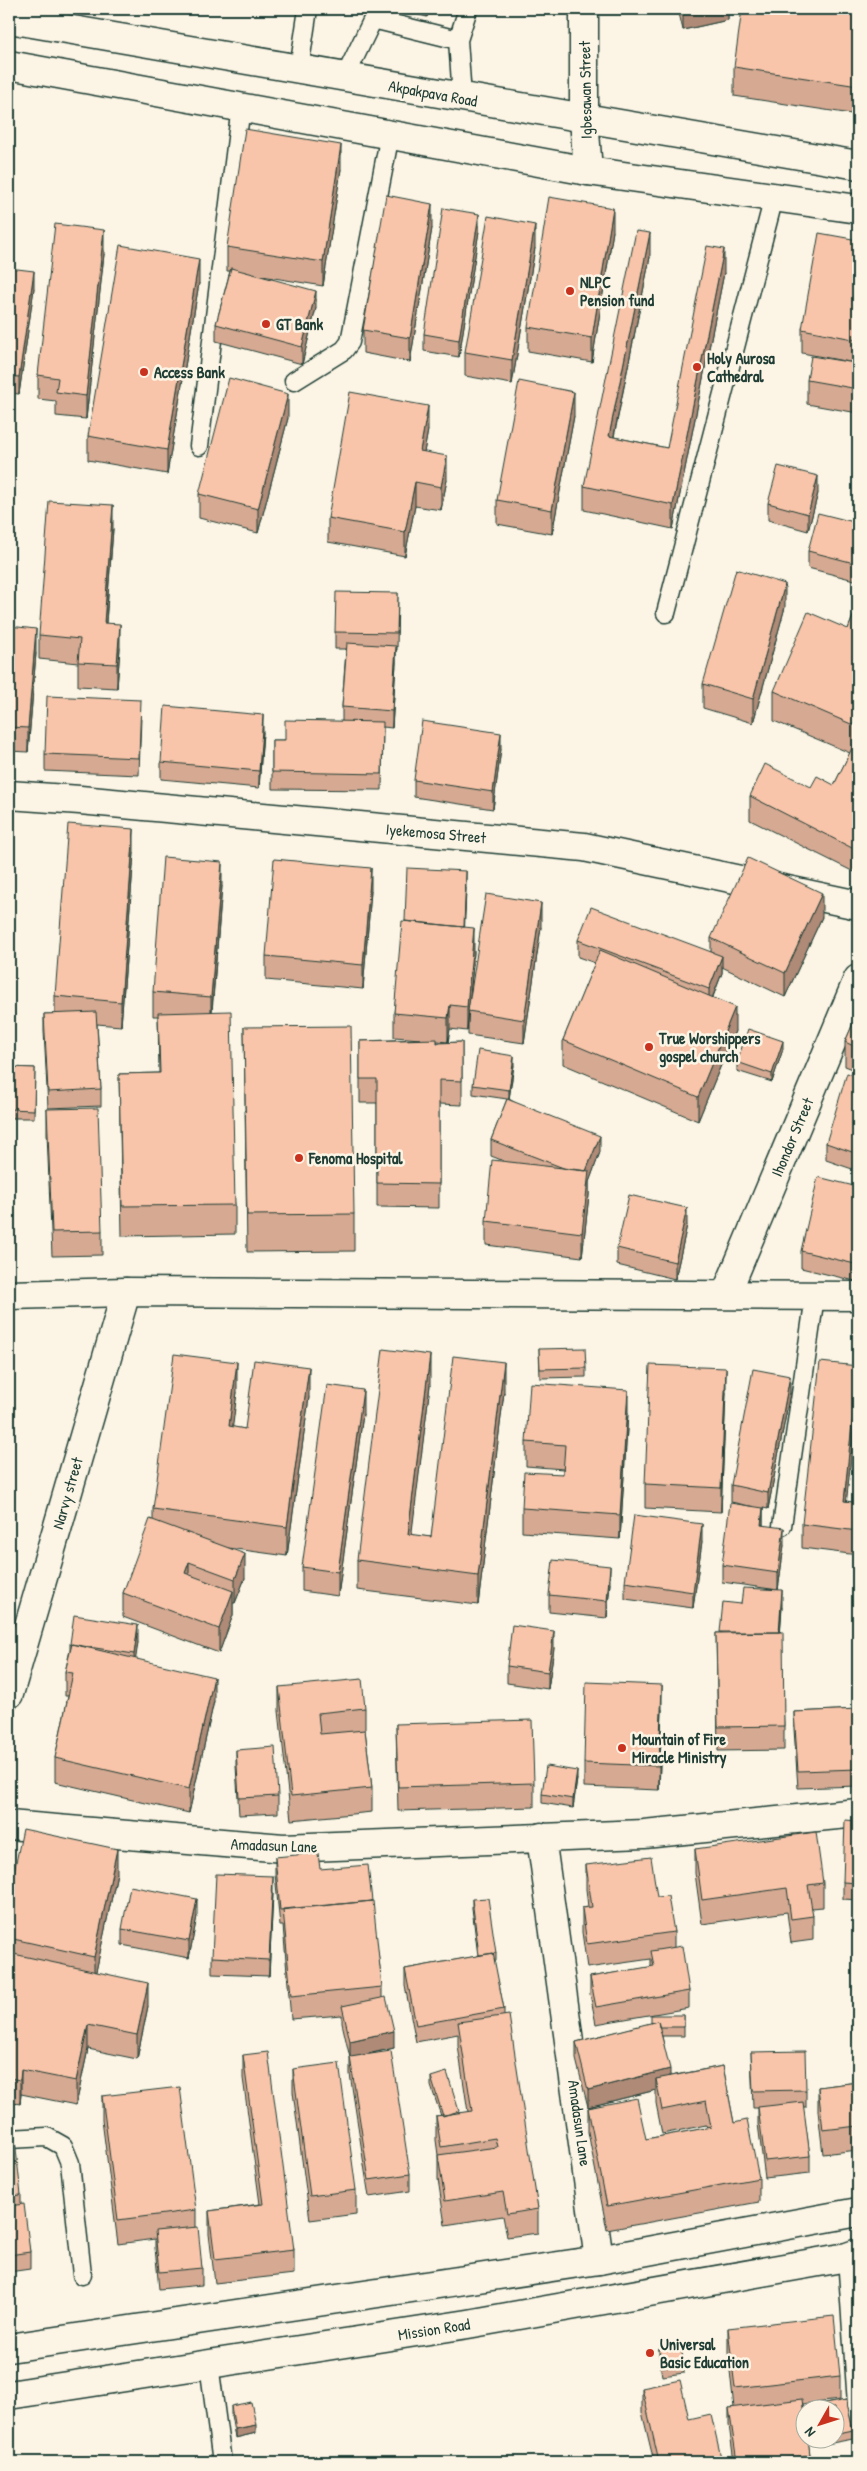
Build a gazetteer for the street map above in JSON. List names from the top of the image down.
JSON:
{
  "streets": {
    "main road": [
      "Igbesawan Street",
      "Akpakpava Road",
      "Iyekemosa Street",
      "Ihondor Street",
      "Narvy street",
      "Amadasun Lane",
      "Mission Road"
    ]
  },
  "crossings": [
    ["Igbesawan Street", "Akpakpava Road"]
  ],
  "places": [
    "NLPC Pension fund",
    "GT Bank",
    "Holy Aurosa Cathedral",
    "Access Bank",
    "True Worshippers gospel church",
    "Fenoma Hospital",
    "Mountain of Fire Miracle Ministry",
    "Universal Basic Education"
  ],
  "north": "bottom left"
}
